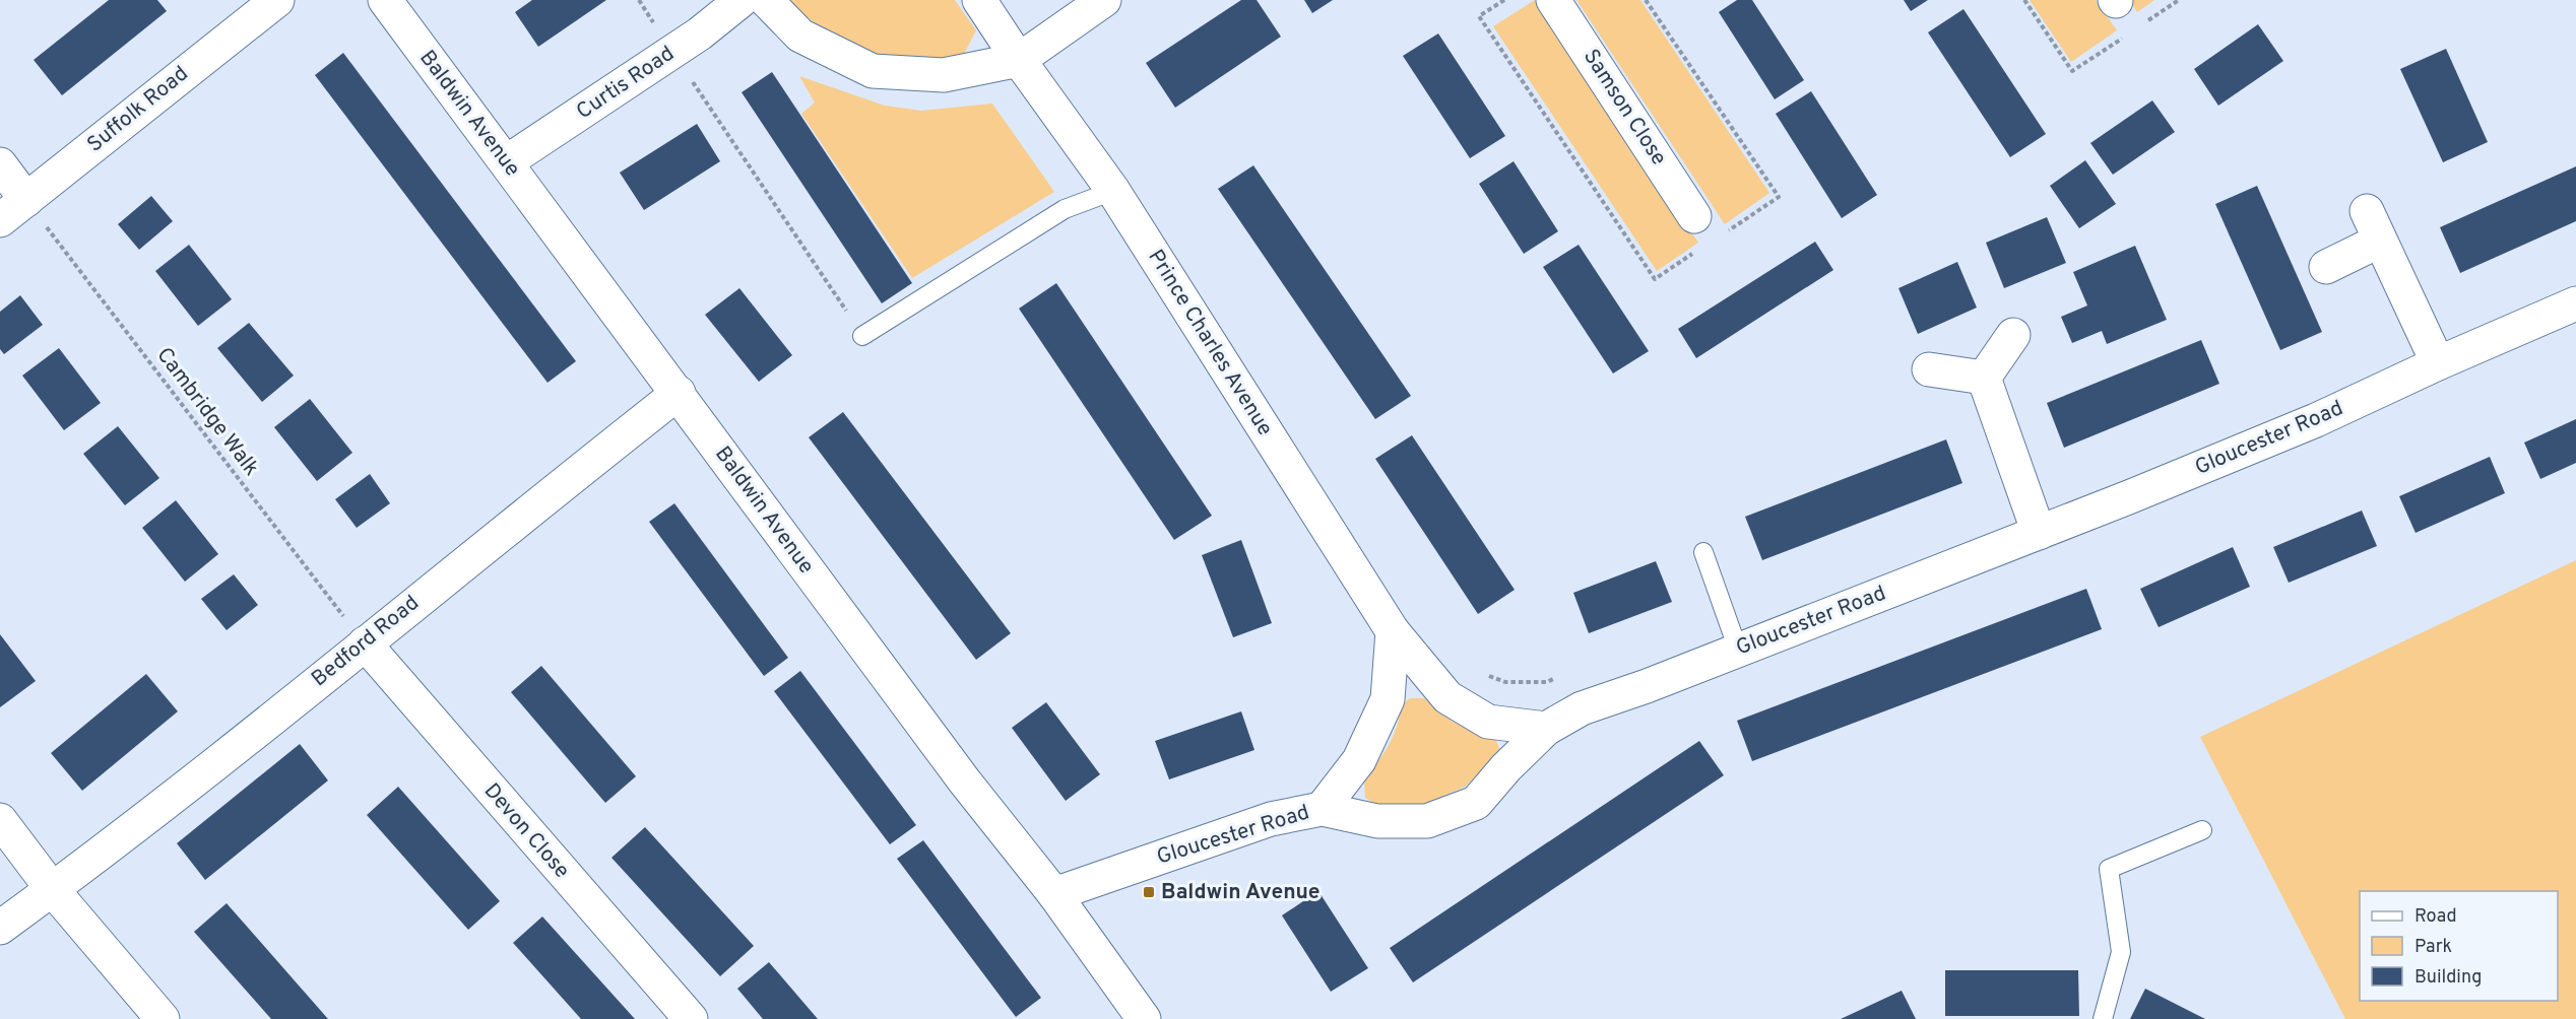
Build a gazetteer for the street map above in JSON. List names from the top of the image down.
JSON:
{
  "streets": {
    "street": [
      "Curtis Road",
      "Samson Close",
      "Suffolk Road",
      "Baldwin Avenue",
      "Prince Charles Avenue",
      "Gloucester Road",
      "Bedford Road",
      "Devon Close"
    ],
    "path": ["Cambridge Walk"]
  },
  "crossings": [
    ["Curtis Road", "Baldwin Avenue"],
    ["Suffolk Road", "Cambridge Walk"],
    ["Baldwin Avenue", "Gloucester Road"],
    ["Baldwin Avenue", "Bedford Road"],
    ["Prince Charles Avenue", "Gloucester Road"],
    ["Cambridge Walk", "Bedford Road"],
    ["Cambridge Walk", "Devon Close"],
    ["Bedford Road", "Devon Close"]
  ],
  "places": {
    "transit": ["Baldwin Avenue"]
  },
  "legend": ["Road", "Park", "Building"]
}
